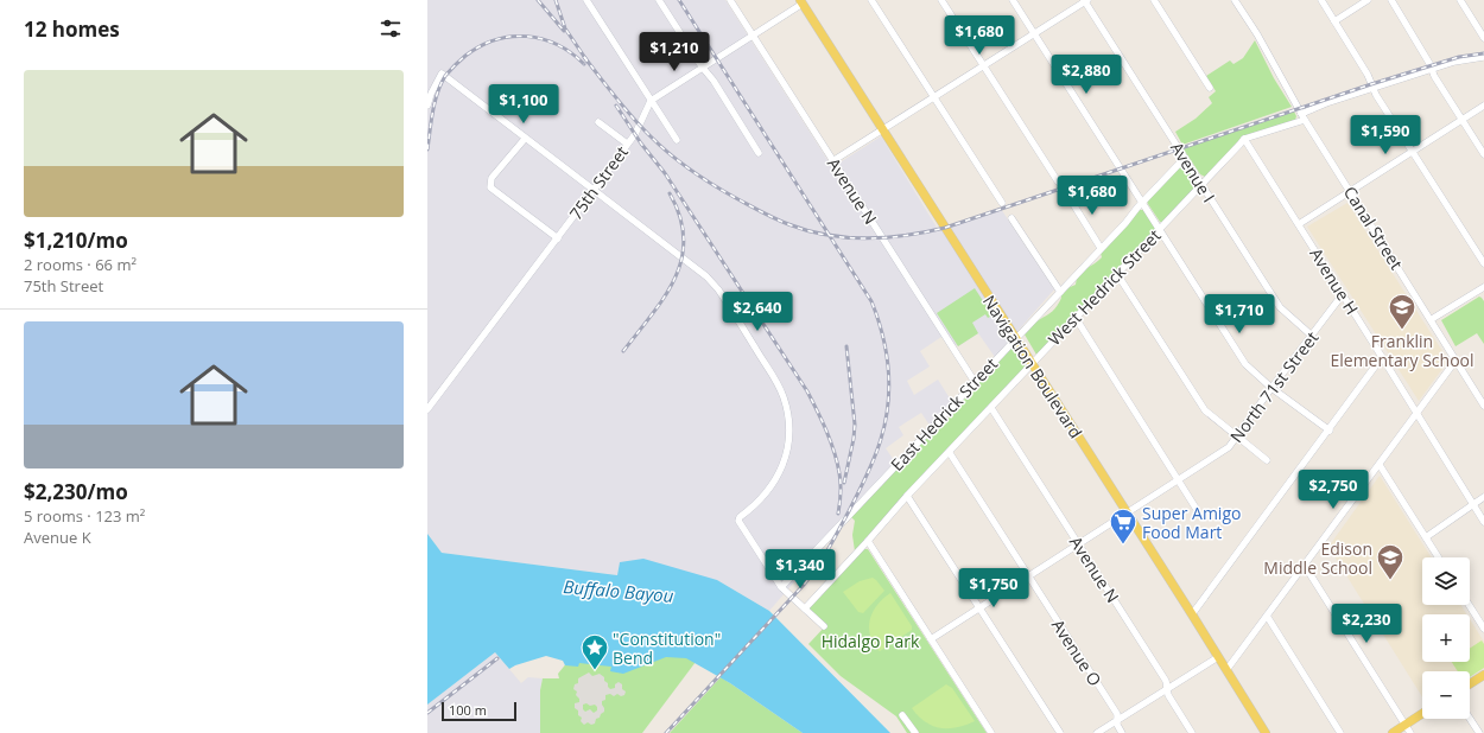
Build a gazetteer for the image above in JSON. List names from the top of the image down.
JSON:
{
  "streets": {
    "main road": ["Navigation Boulevard"],
    "street": [
      "Avenue I",
      "75th Street",
      "Avenue N",
      "Canal Street",
      "Avenue H",
      "West Hedrick Street",
      "North 71st Street",
      "East Hedrick Street",
      "Avenue O"
    ]
  },
  "crossings": [
    ["Avenue I", "West Hedrick Street"],
    ["Avenue I", "North 71st Street"],
    ["Avenue I", "East Hedrick Street"],
    ["Avenue N", "West Hedrick Street"],
    ["Avenue N", "North 71st Street"],
    ["Avenue N", "East Hedrick Street"],
    ["Canal Street", "West Hedrick Street"],
    ["Avenue H", "West Hedrick Street"],
    ["Avenue H", "North 71st Street"],
    ["West Hedrick Street", "Navigation Boulevard"],
    ["West Hedrick Street", "Avenue O"],
    ["Navigation Boulevard", "North 71st Street"],
    ["Navigation Boulevard", "East Hedrick Street"],
    ["North 71st Street", "Avenue O"]
  ],
  "water": ["Buffalo Bayou"],
  "parks": ["Hidalgo Park"],
  "places": {
    "school or university": ["Franklin Elementary School", "Edison Middle School"],
    "supermarket": ["Super Amigo Food Mart"],
    "place": ["\"Constitution\" Bend"]
  },
  "scale_bar": "100 m",
  "page": {
    "heading": "12 homes",
    "price": [
      "$1,680",
      "$1,210",
      "$2,880",
      "$1,100",
      "$1,590",
      "$1,680",
      "$2,640",
      "$1,710",
      "$2,750",
      "$1,340",
      "$1,750",
      "$2,230"
    ],
    "list": [
      {
        "name": "$1,210/mo",
        "note": "2 rooms · 66 m² · 75th Street"
      },
      {
        "name": "$2,230/mo",
        "note": "5 rooms · 123 m² · Avenue K"
      }
    ],
    "map_buttons": ["+", "−"],
    "scale": "100 m"
  }
}
